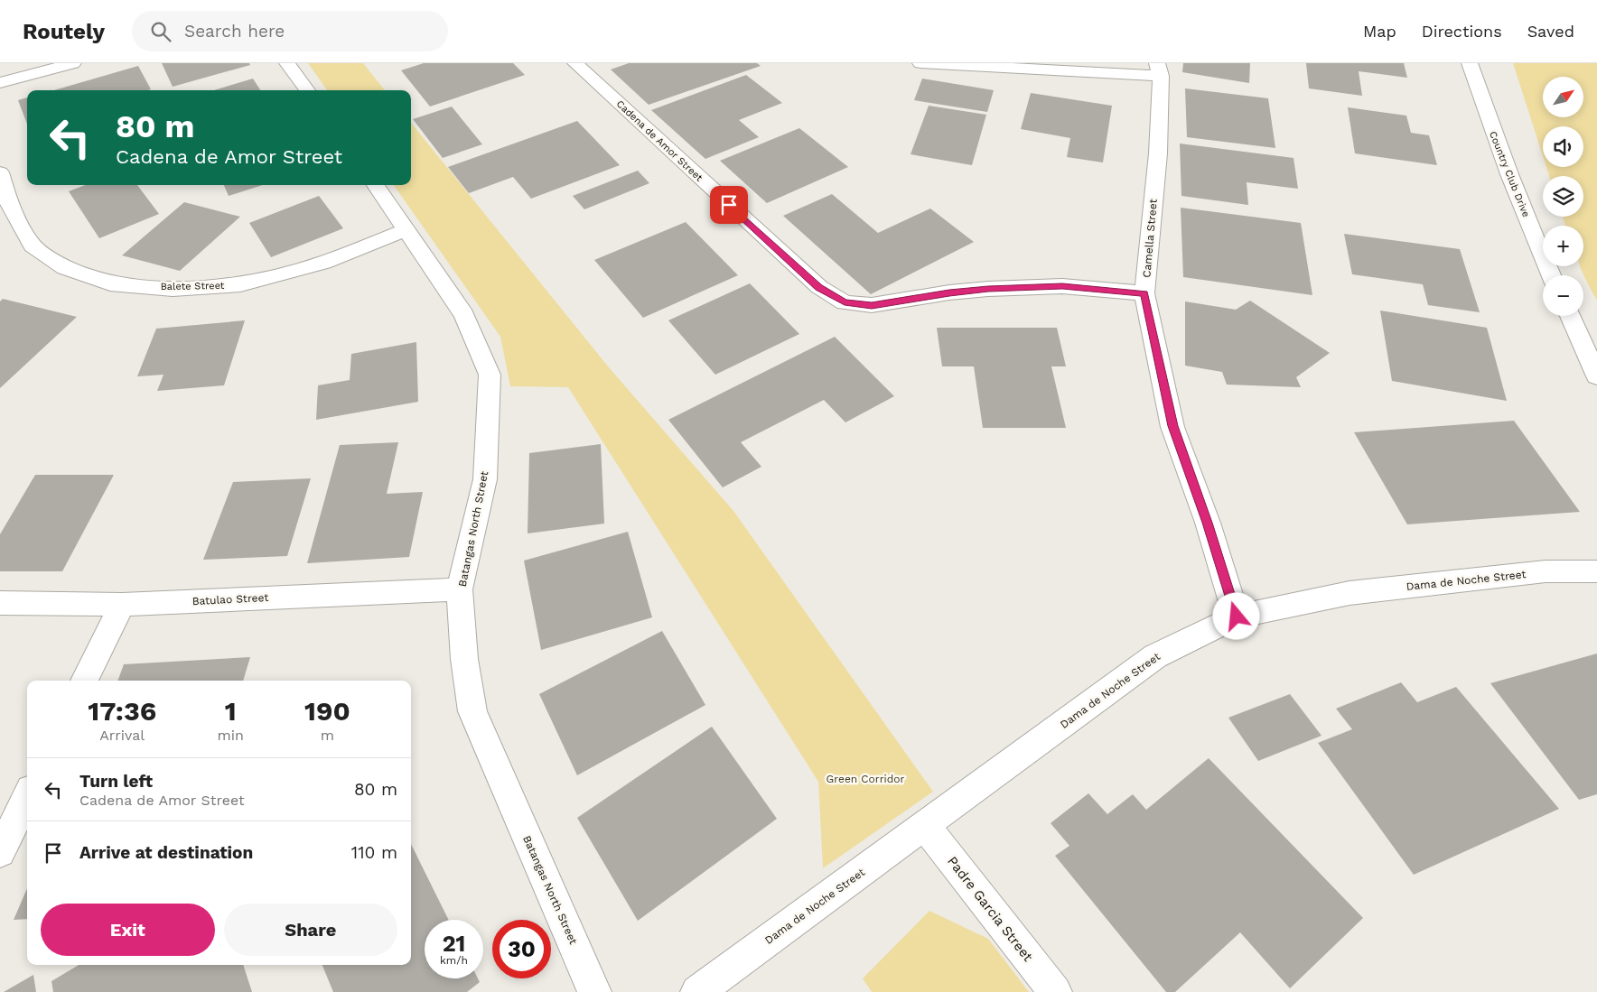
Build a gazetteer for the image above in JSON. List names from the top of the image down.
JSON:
{
  "streets": {
    "street": [
      "Cadena de Amor Street",
      "Country Club Drive",
      "Camella Street",
      "Balete Street",
      "Batangas North Street",
      "Dama de Noche Street",
      "Batulao Street",
      "Padre Garcia Street"
    ]
  },
  "crossings": [
    ["Cadena de Amor Street", "Camella Street"],
    ["Camella Street", "Dama de Noche Street"],
    ["Balete Street", "Batangas North Street"],
    ["Batangas North Street", "Batulao Street"],
    ["Dama de Noche Street", "Padre Garcia Street"]
  ],
  "parks": ["Green Corridor"],
  "north": "top right",
  "page": {
    "header": "Routely",
    "search": "Search here",
    "nav": ["Map", "Directions", "Saved"],
    "map_buttons": ["+", "−"],
    "turn": ["80 m", "Cadena de Amor Street"],
    "eta": [
      "17:36",
      "Arrival",
      "1",
      "min",
      "190",
      "m"
    ],
    "list": [
      {
        "name": "Turn left",
        "note": "Cadena de Amor Street",
        "value": "80 m"
      },
      {
        "name": "Arrive at destination",
        "value": "110 m"
      }
    ],
    "buttons": ["Exit", "Share"],
    "speed": "21 km/h",
    "limit": "30"
  }
}
